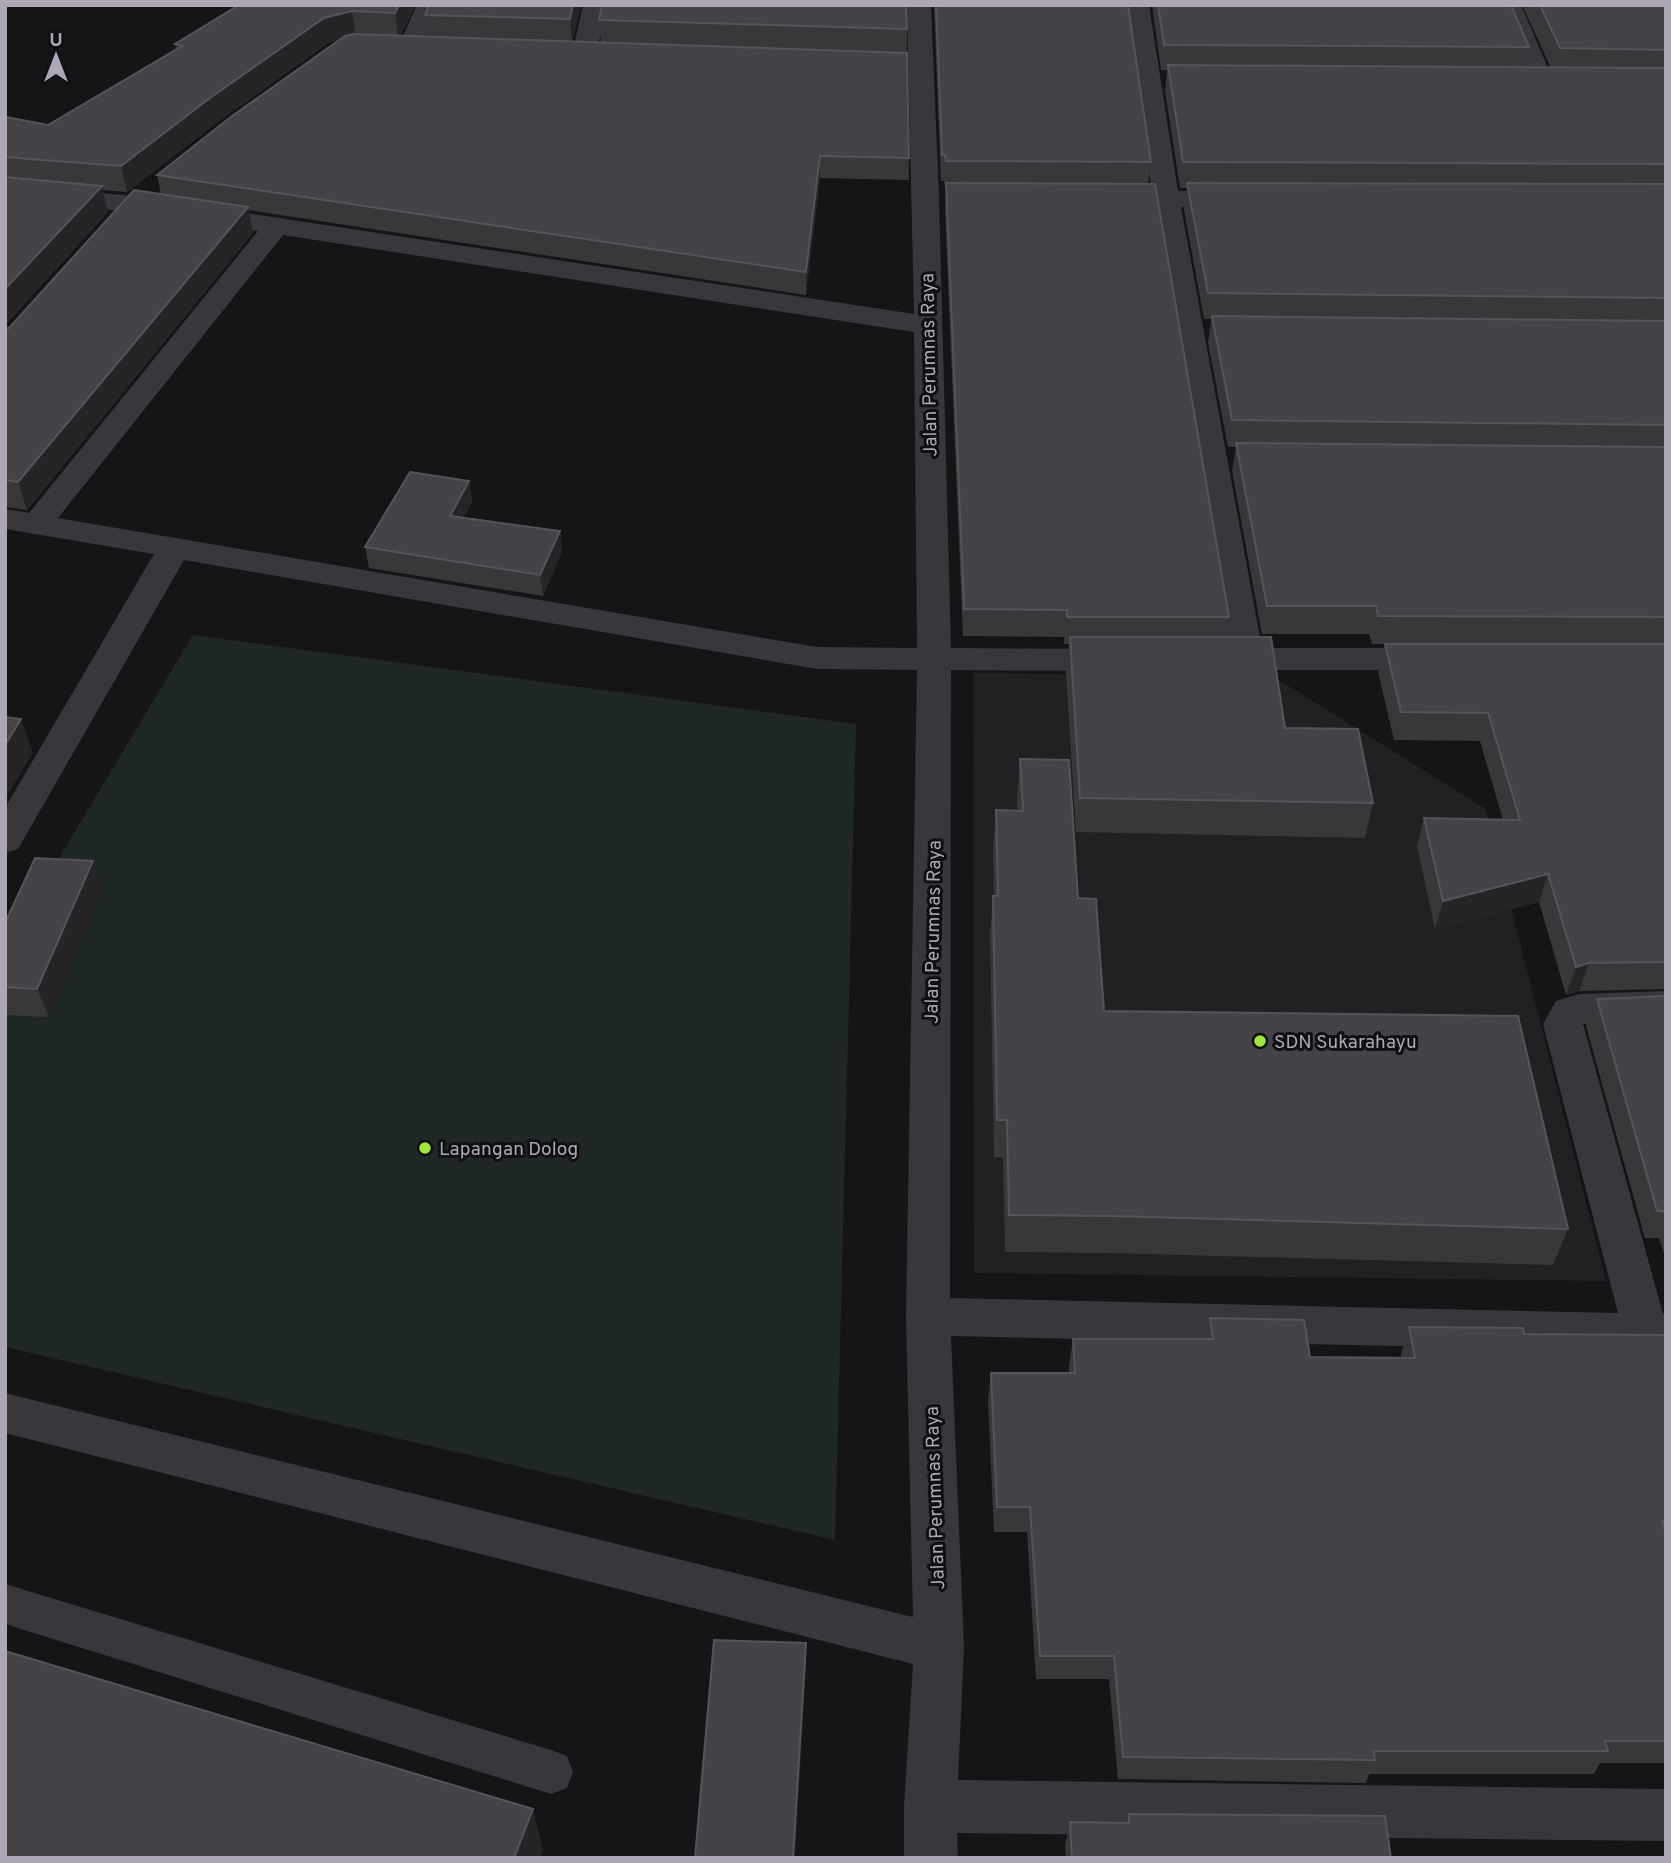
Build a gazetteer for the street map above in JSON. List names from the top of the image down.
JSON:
{
  "streets": {
    "street": ["Jalan Perumnas Raya"]
  },
  "places": ["SDN Sukarahayu", "Lapangan Dolog"],
  "north": "top"
}
